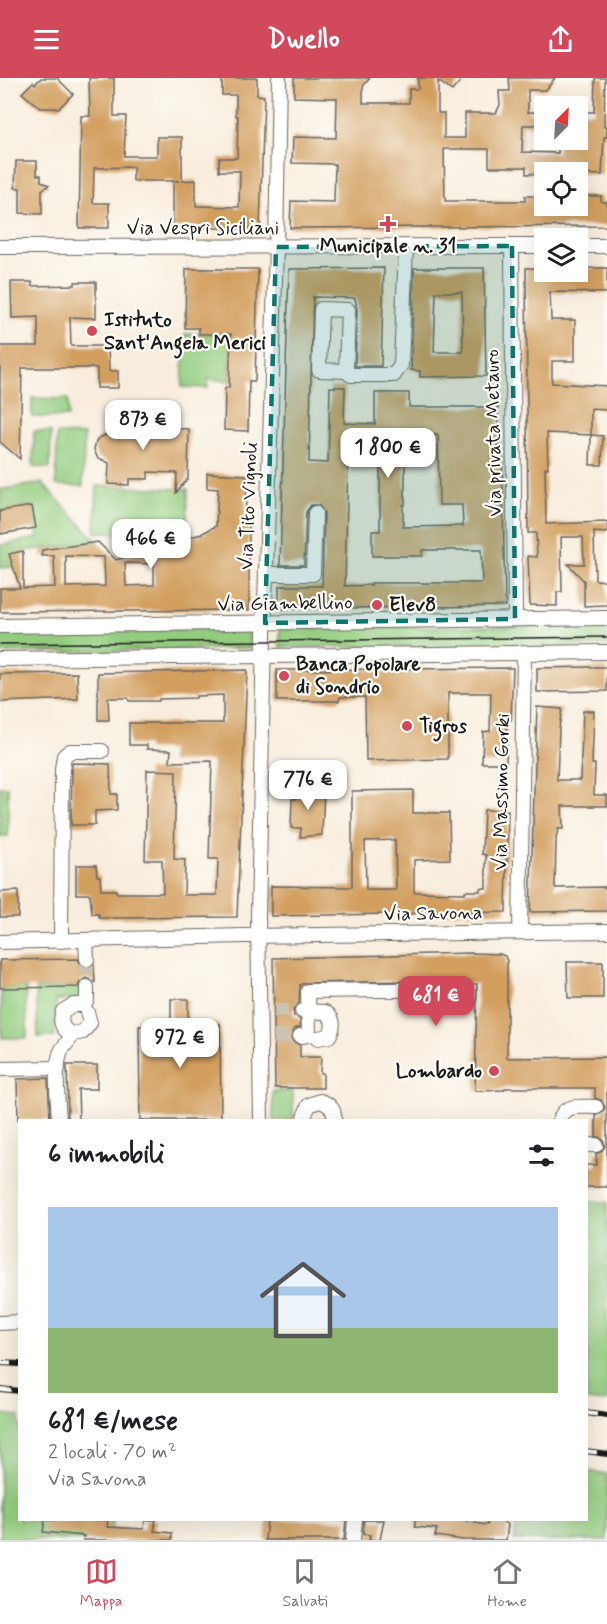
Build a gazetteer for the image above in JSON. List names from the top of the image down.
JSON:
{
  "streets": {
    "street": [
      "Via Vespri Siciliani",
      "Via privata Metauro",
      "Via Tito Vignoli",
      "Via Giambellino",
      "Via Massimo Gorki",
      "Via Savona"
    ]
  },
  "crossings": [
    ["Via Vespri Siciliani", "Via privata Metauro"],
    ["Via Vespri Siciliani", "Via Tito Vignoli"],
    ["Via privata Metauro", "Via Giambellino"],
    ["Via Tito Vignoli", "Via Giambellino"],
    ["Via Tito Vignoli", "Via Savona"],
    ["Via Massimo Gorki", "Via Savona"]
  ],
  "places": {
    "health": ["Municipale n. 31"],
    "other": [
      "Istituto Sant'Angela Merici",
      "Elev8",
      "Banca Popolare di Sondrio",
      "Tigros",
      "Lombardo"
    ]
  },
  "north": "top right",
  "page": {
    "header": "Dwello",
    "price": [
      "873 €",
      "1 800 €",
      "466 €",
      "776 €",
      "681 €",
      "972 €"
    ],
    "heading": "6 immobili",
    "list": [
      {
        "name": "681 €/mese",
        "note": "2 locali · 70 m² · Via Savona"
      }
    ],
    "tabs": ["Mappa", "Salvati", "Home"]
  }
}
